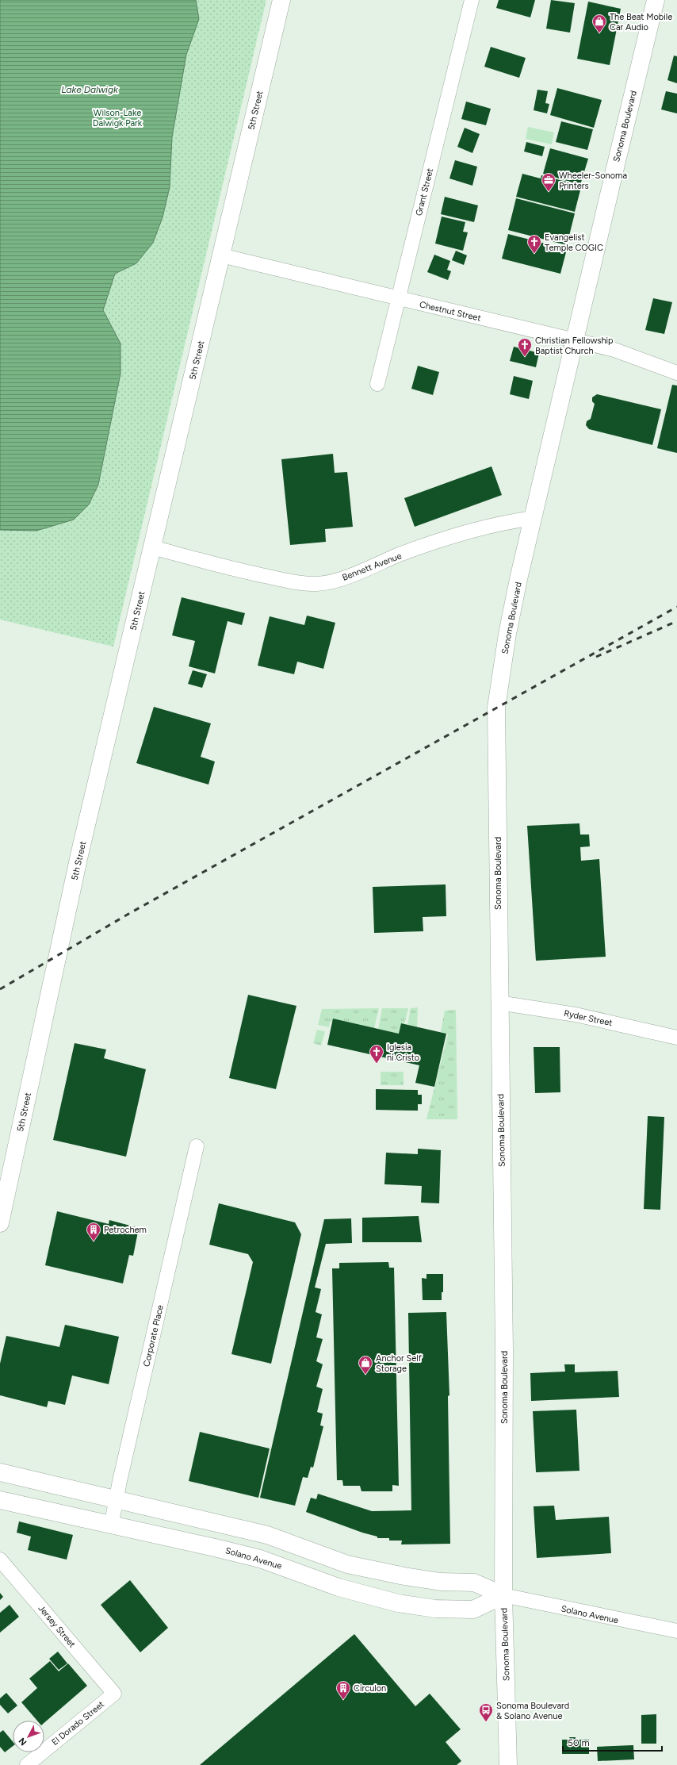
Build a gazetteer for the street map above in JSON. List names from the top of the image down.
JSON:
{
  "streets": {
    "main road": ["5th Street", "Sonoma Boulevard", "Solano Avenue"],
    "street": [
      "Grant Street",
      "Chestnut Street",
      "Bennett Avenue",
      "Ryder Street",
      "Corporate Place",
      "Jersey Street",
      "El Dorado Street"
    ]
  },
  "crossings": [
    ["5th Street", "Chestnut Street"],
    ["5th Street", "Bennett Avenue"],
    ["Sonoma Boulevard", "Chestnut Street"],
    ["Sonoma Boulevard", "Bennett Avenue"],
    ["Sonoma Boulevard", "Ryder Street"],
    ["Sonoma Boulevard", "Solano Avenue"],
    ["Grant Street", "Chestnut Street"],
    ["Corporate Place", "Solano Avenue"],
    ["Jersey Street", "El Dorado Street"]
  ],
  "water": ["Lake Dalwigk"],
  "parks": ["Wilson-Lake Dalwigk Park"],
  "places": {
    "shop": ["The Beat Mobile Car Audio", "Anchor Self Storage"],
    "office": ["Wheeler-Sonoma Printers"],
    "church": ["Evangelist Temple COGIC", "Christian Fellowship Baptist Church", "Iglesia ni Cristo"],
    "building": ["Petrochem", "Circulon"],
    "bus stop": ["Sonoma Boulevard & Solano Avenue"]
  },
  "scale_bar": "50 m",
  "north": "bottom left"
}
